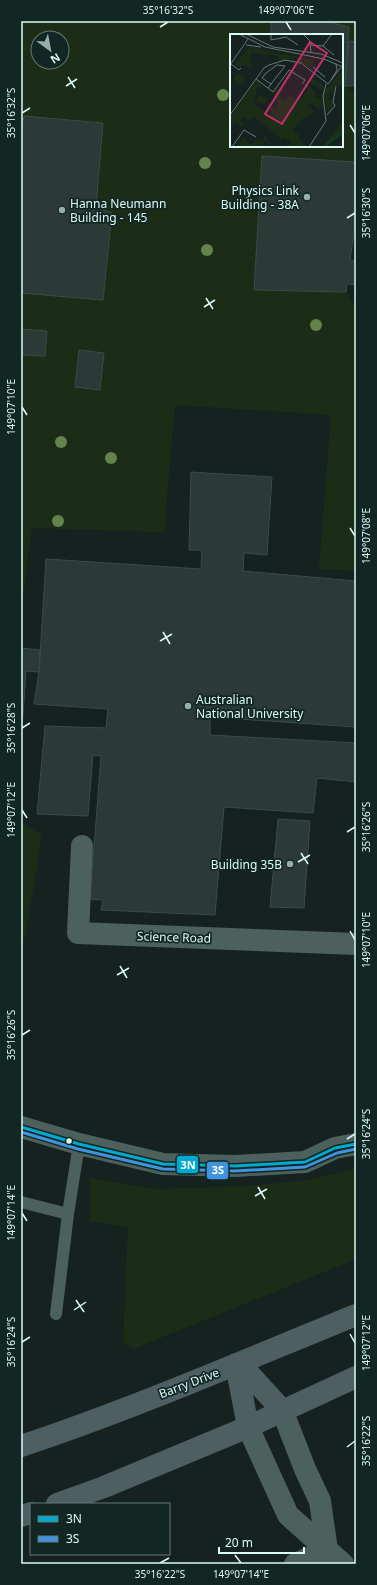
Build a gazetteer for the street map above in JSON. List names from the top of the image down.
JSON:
{
  "streets": {
    "main road": ["Barry Drive"],
    "street": ["Science Road"]
  },
  "places": [
    "Physics Link Building - 38A",
    "Hanna Neumann Building - 145",
    "Australian National University",
    "Building 35B"
  ],
  "lines": ["transit line 3N", "transit line 3S"],
  "legend": ["3N", "3S"],
  "scale_bar": "20 m",
  "north": "bottom right",
  "coordinates": [
    "35°16'32\"S",
    "149°07'06\"E",
    "35°16'30\"S",
    "149°07'10\"E",
    "149°07'08\"E",
    "35°16'28\"S",
    "149°07'12\"E",
    "35°16'26\"S",
    "35°16'24\"S",
    "149°07'14\"E",
    "35°16'22\"S"
  ]
}
